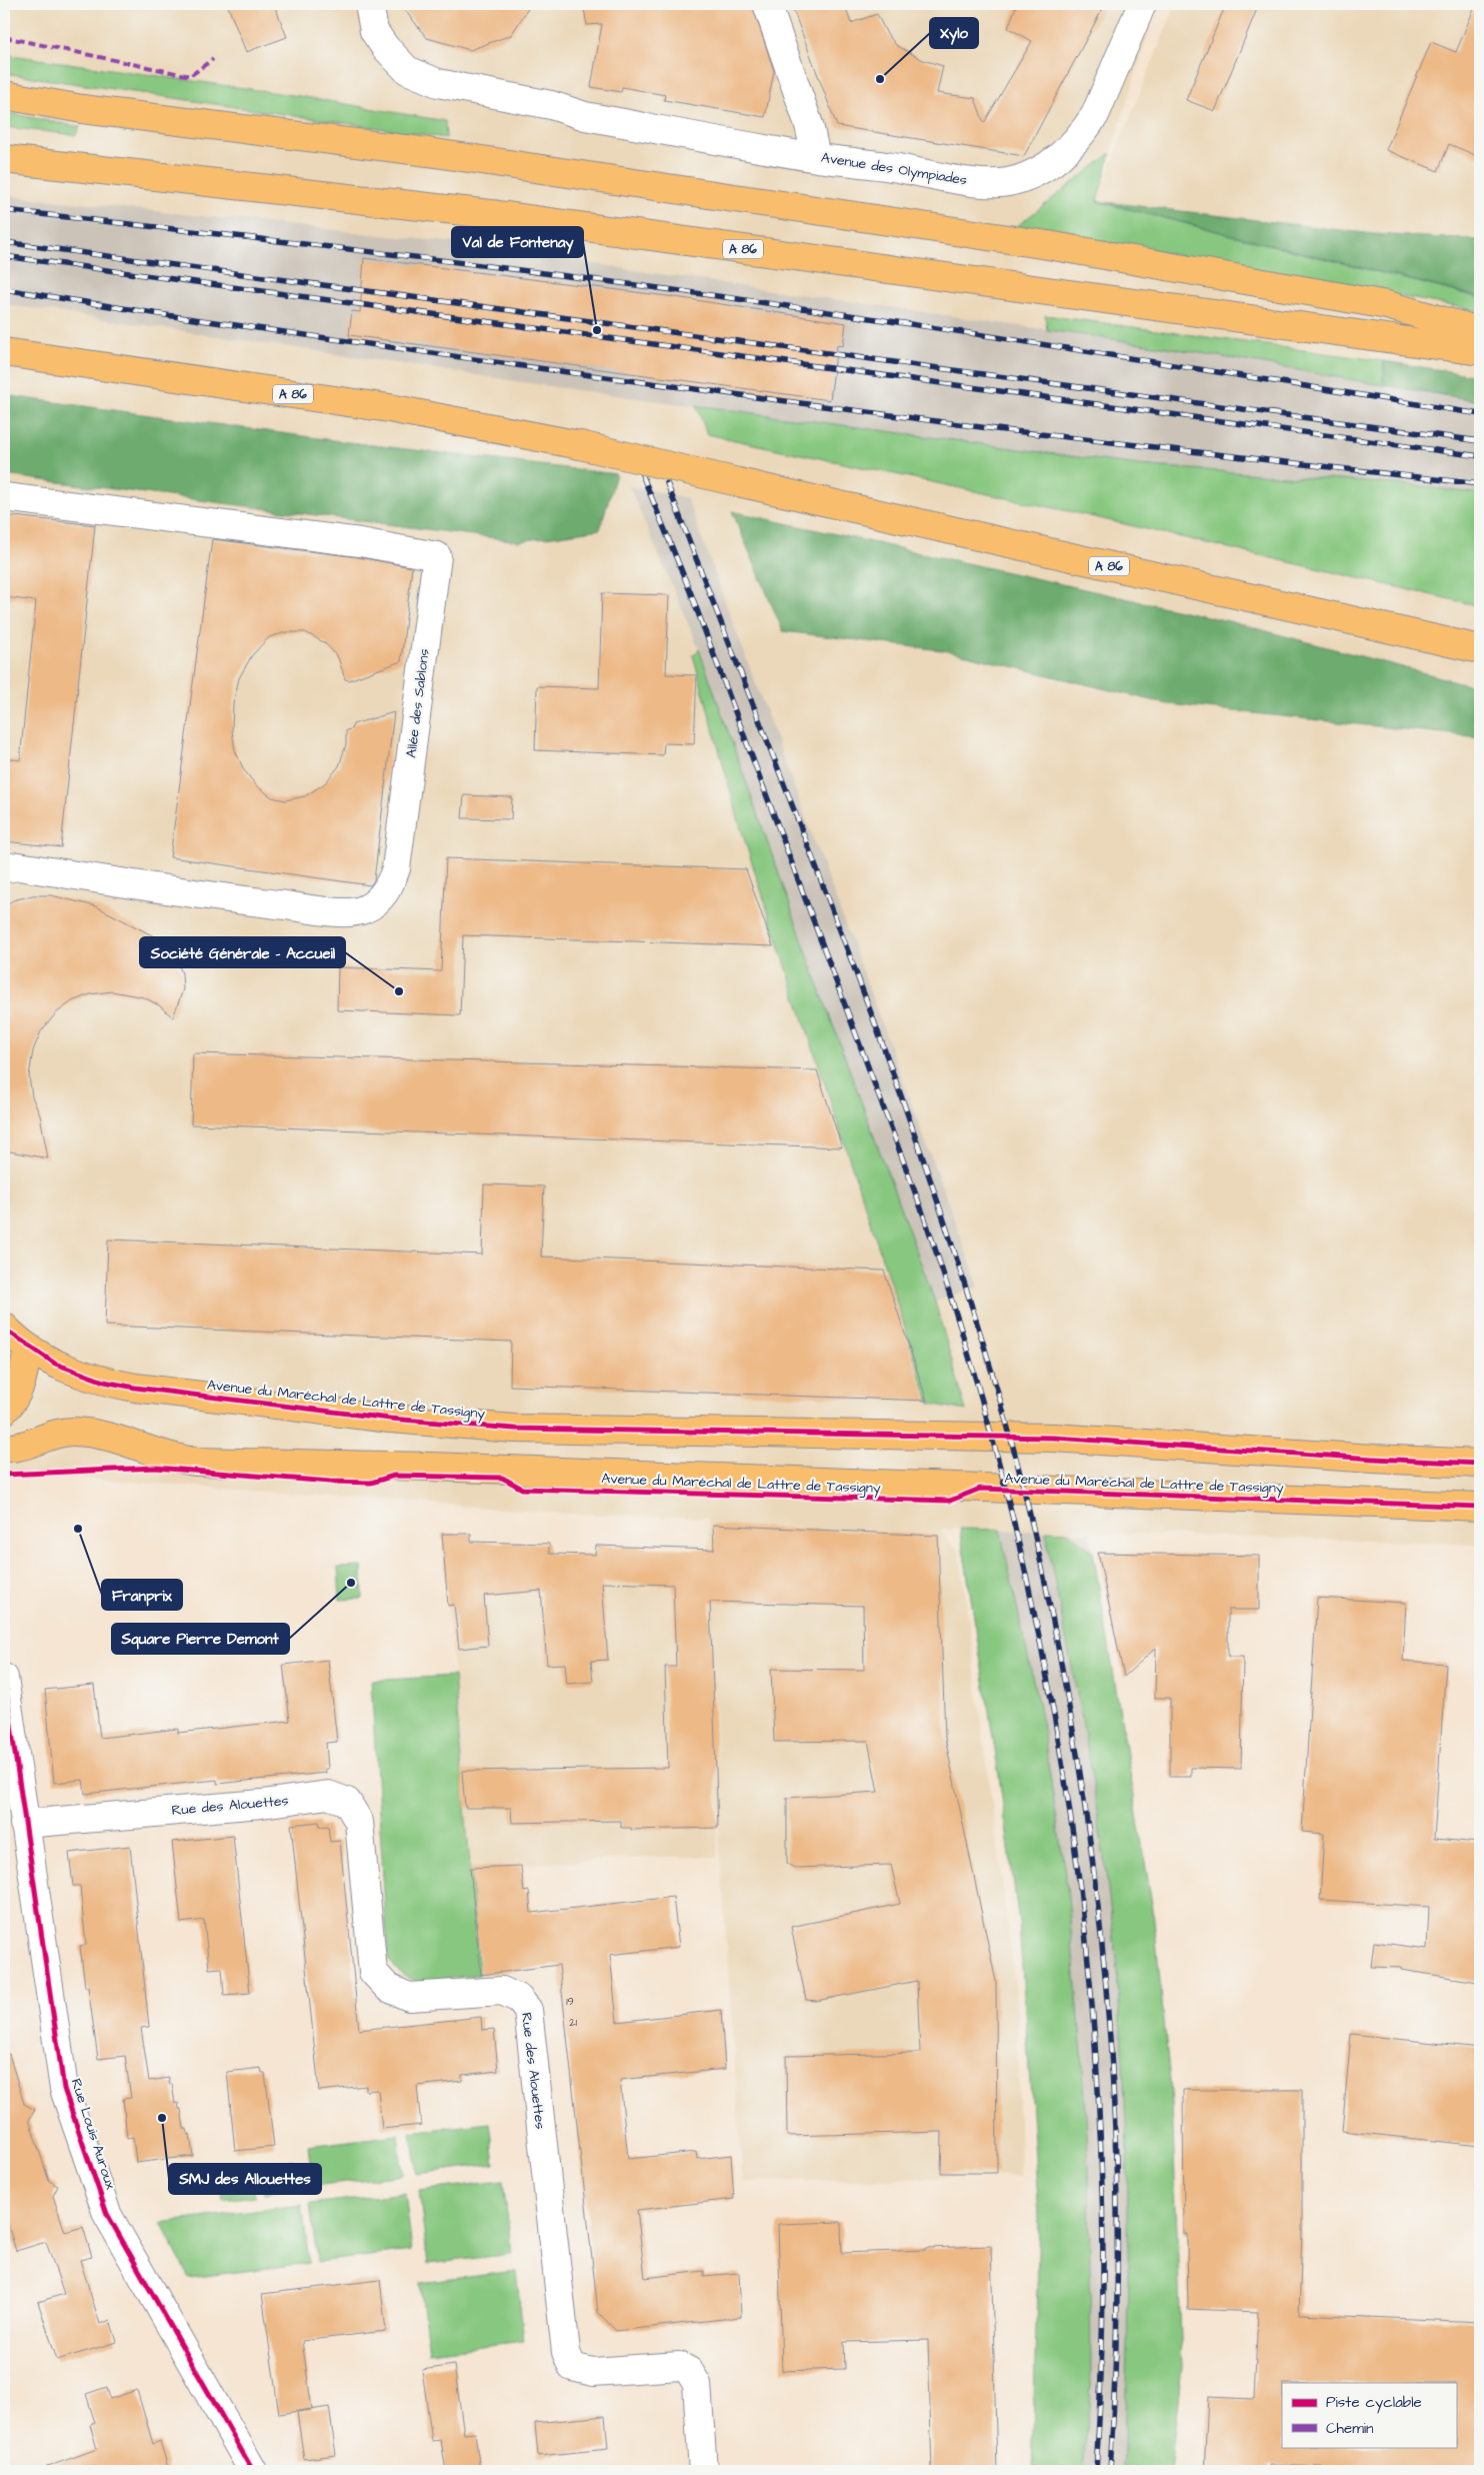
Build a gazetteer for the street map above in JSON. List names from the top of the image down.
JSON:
{
  "streets": {
    "main road": ["A 86", "Avenue du Maréchal de Lattre de Tassigny"],
    "street": [
      "Avenue des Olympiades",
      "Allée des Sablons",
      "Rue des Alouettes",
      "Rue Louis Auroux"
    ]
  },
  "crossings": [
    ["Rue des Alouettes", "Rue Louis Auroux"]
  ],
  "places": [
    "Xylo",
    "Val de Fontenay",
    "Société Générale - Accueil",
    "Franprix",
    "Square Pierre Demont",
    "SMJ des Allouettes"
  ],
  "house_numbers": ["19", "21"],
  "legend": ["Piste cyclable", "Chemin"]
}
